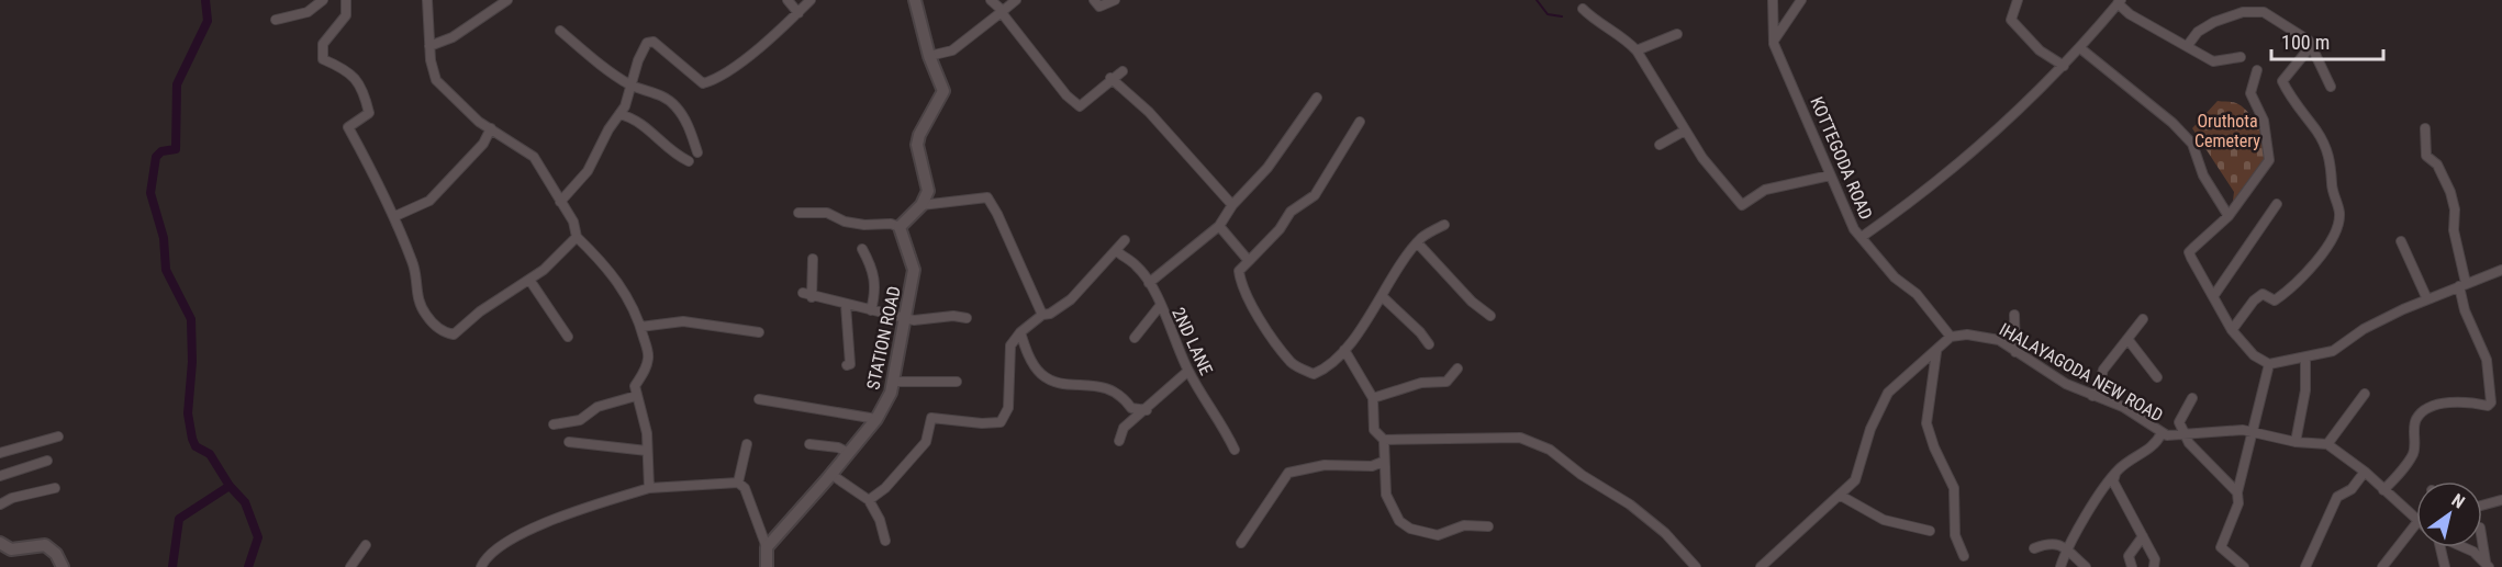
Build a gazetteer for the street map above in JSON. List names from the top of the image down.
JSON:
{
  "streets": {
    "street": [
      "KOTTEGODA ROAD",
      "STATION ROAD",
      "2ND LANE",
      "IHALAYAGODA NEW ROAD"
    ]
  },
  "crossings": [
    ["KOTTEGODA ROAD", "IHALAYAGODA NEW ROAD"]
  ],
  "parks": ["Oruthota Cemetery"],
  "scale_bar": "100 m",
  "north": "top right"
}
